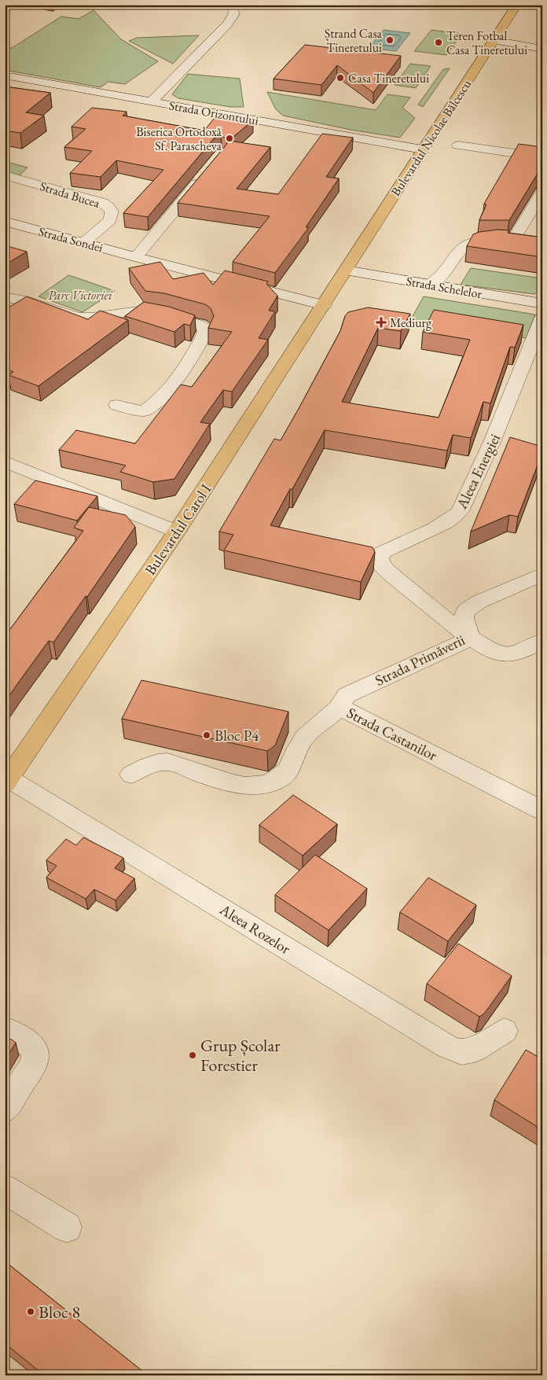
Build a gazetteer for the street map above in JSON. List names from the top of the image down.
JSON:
{
  "streets": {
    "main road": ["Bulevardul Nicolae Bălcescu", "Bulevardul Carol I"],
    "street": [
      "Strada Orizontului",
      "Strada Bucea",
      "Strada Sondei",
      "Strada Schelelor",
      "Aleea Energiei",
      "Strada Primăverii",
      "Strada Castanilor",
      "Aleea Rozelor"
    ]
  },
  "crossings": [
    ["Strada Orizontului", "Bulevardul Nicolae Bălcescu"],
    ["Bulevardul Nicolae Bălcescu", "Strada Schelelor"],
    ["Bulevardul Nicolae Bălcescu", "Bulevardul Carol I"],
    ["Strada Bucea", "Strada Sondei"],
    ["Strada Sondei", "Bulevardul Carol I"],
    ["Strada Schelelor", "Bulevardul Carol I"],
    ["Aleea Energiei", "Strada Primăverii"],
    ["Bulevardul Carol I", "Aleea Rozelor"],
    ["Strada Primăverii", "Strada Castanilor"]
  ],
  "parks": ["Parc Victoriei"],
  "places": {
    "other": [
      "Ștrand Casa Tineretului",
      "Teren Fotbal Casa Tineretului",
      "Casa Tineretului",
      "Biserica Ortodoxă Sf. Parascheva",
      "Bloc P4",
      "Grup Școlar Forestier",
      "Bloc 8"
    ],
    "health": ["Mediurg"]
  }
}
